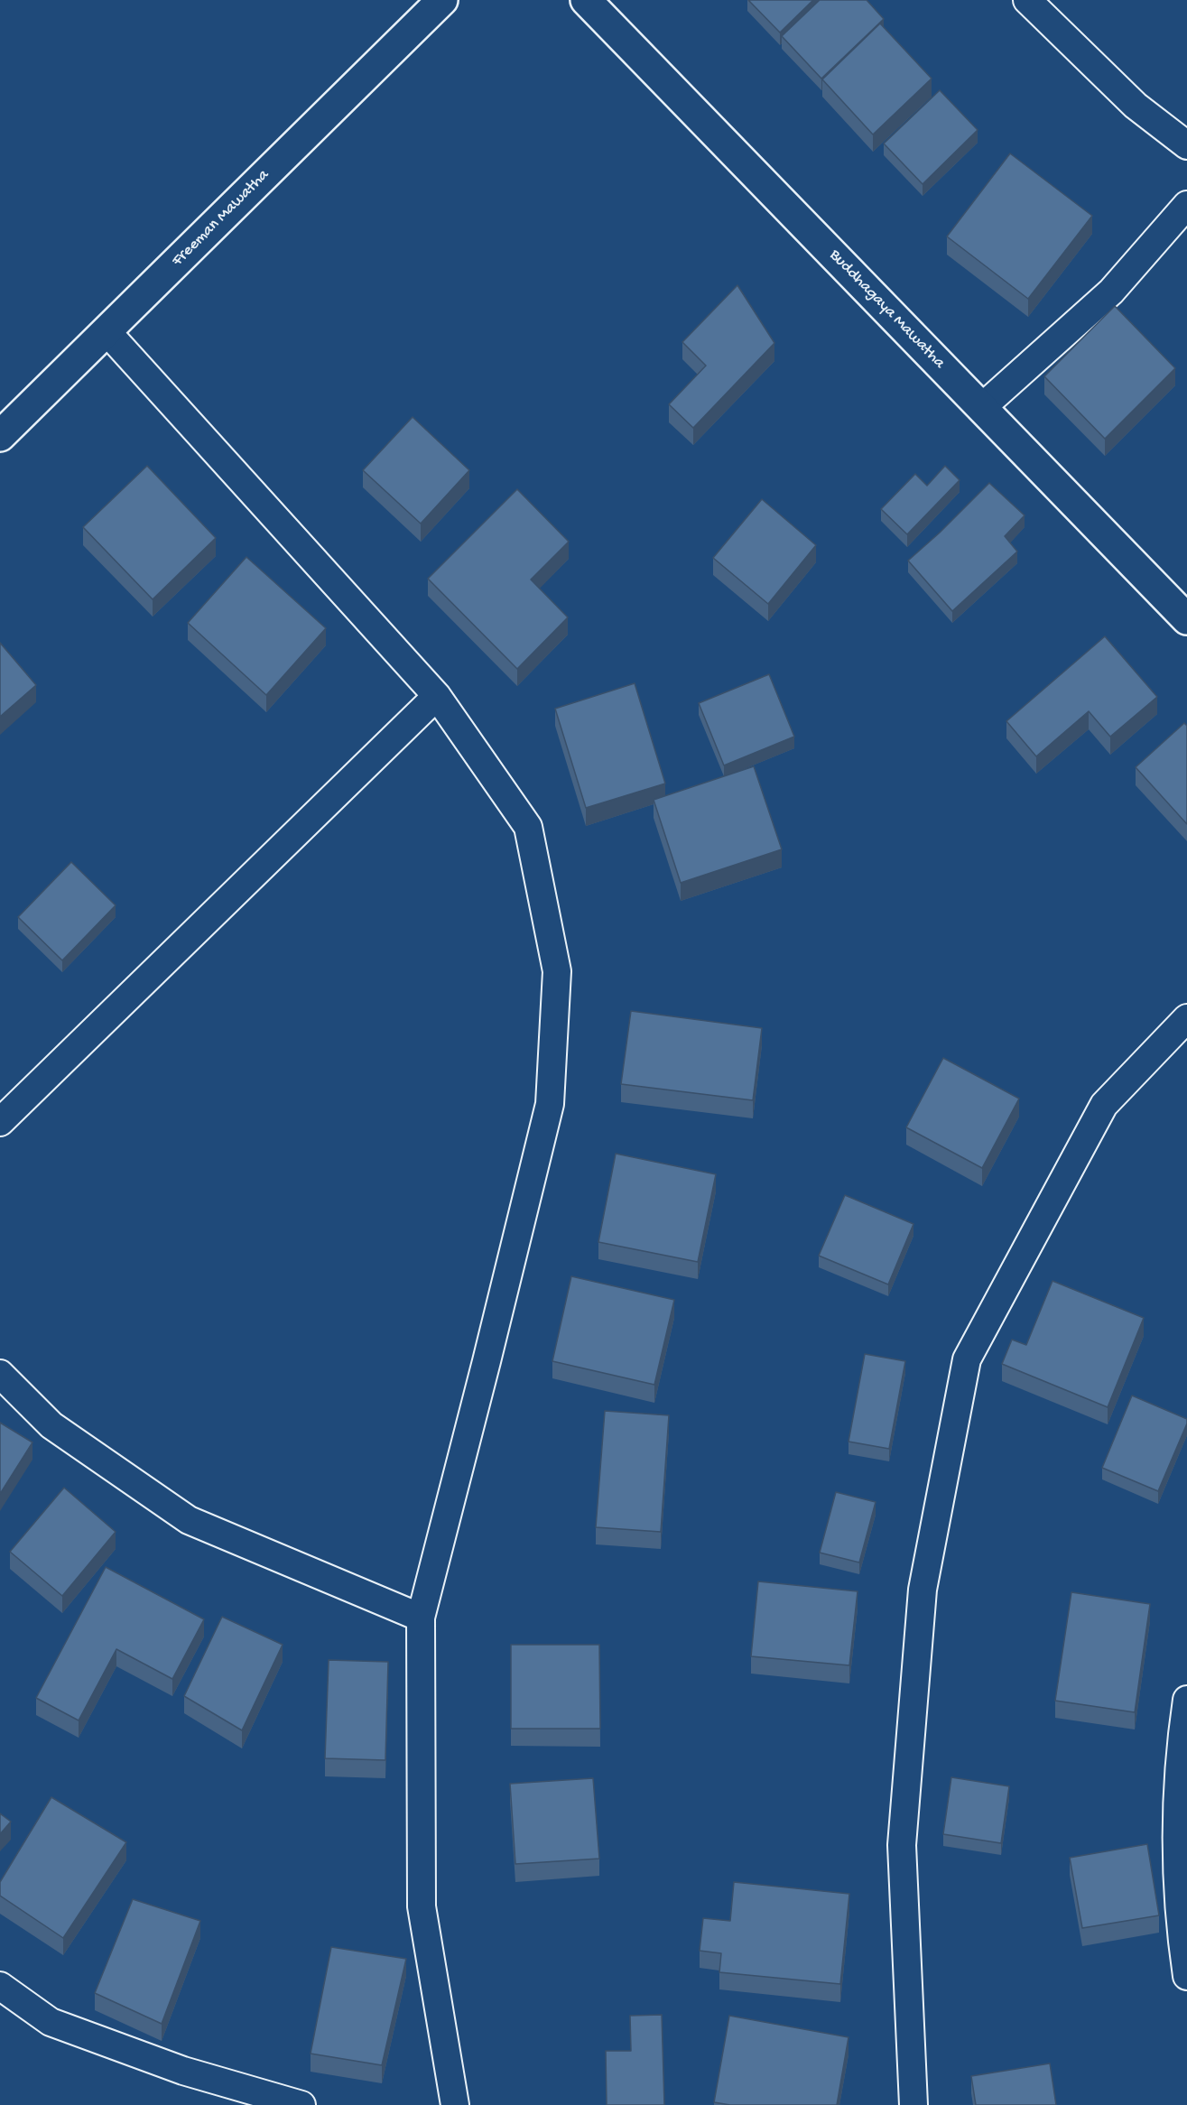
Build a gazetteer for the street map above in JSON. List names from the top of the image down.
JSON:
{
  "streets": {
    "main road": ["Freeman Mawatha", "Buddhagaya Mawatha"]
  }
}
